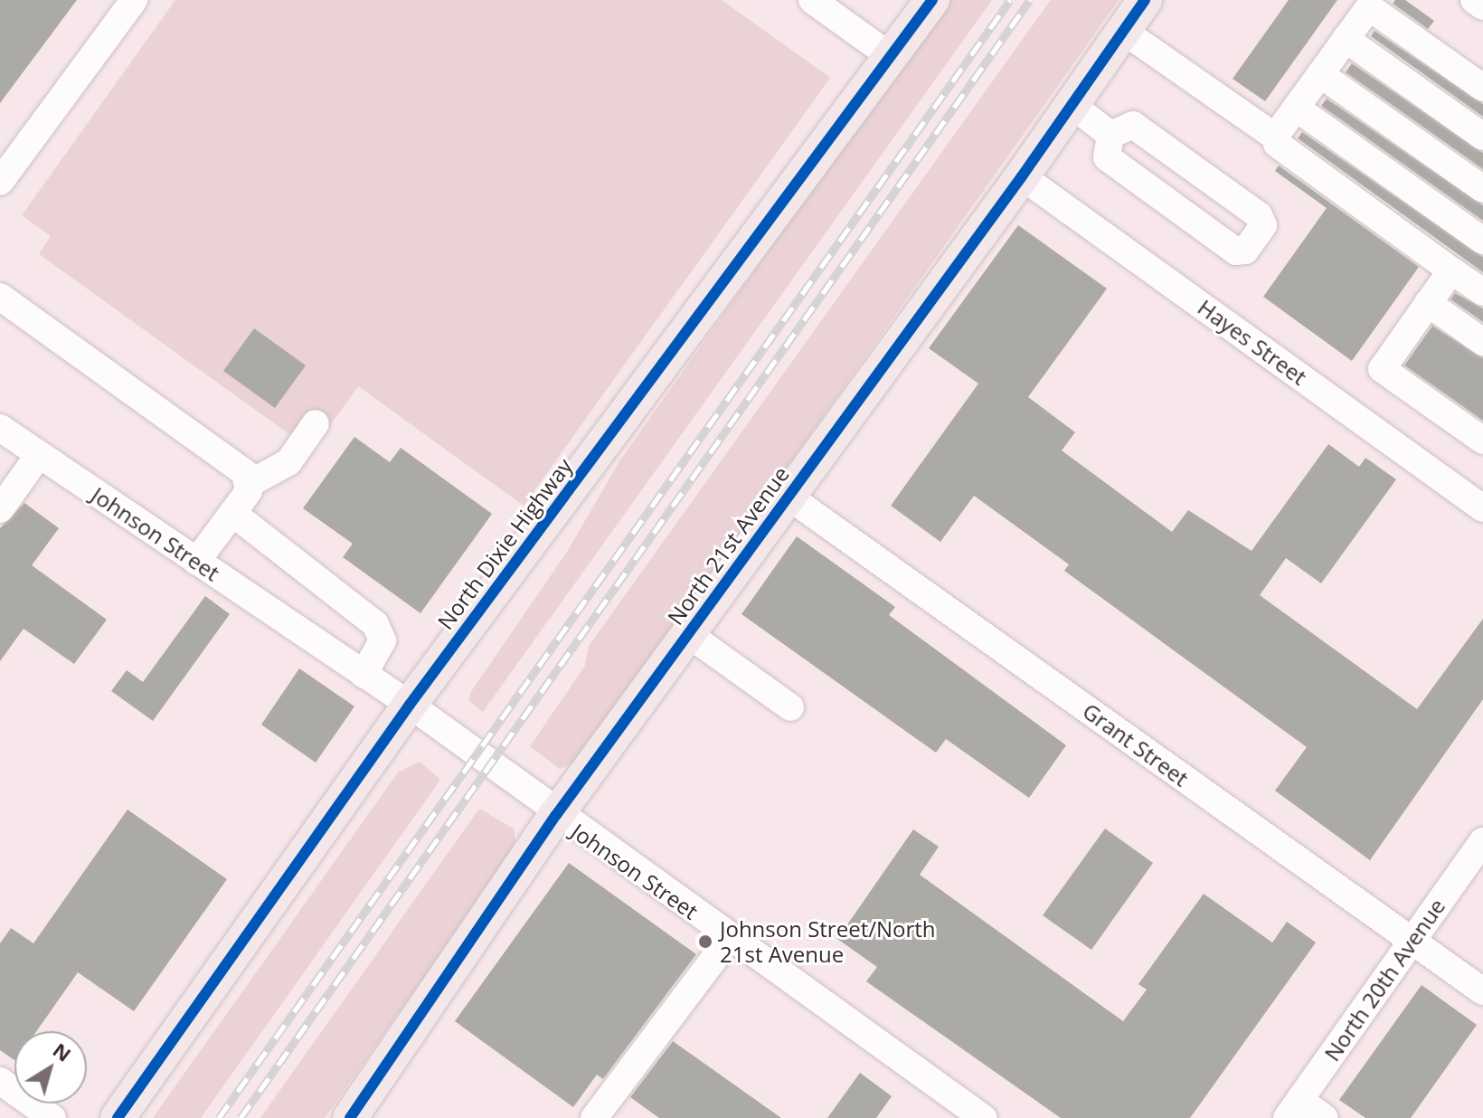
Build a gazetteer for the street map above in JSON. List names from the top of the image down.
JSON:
{
  "streets": {
    "main road": ["North Dixie Highway", "North 21st Avenue"],
    "street": [
      "Hayes Street",
      "Johnson Street",
      "Grant Street",
      "North 20th Avenue"
    ]
  },
  "crossings": [
    ["Hayes Street", "North 21st Avenue"],
    ["Johnson Street", "North Dixie Highway"],
    ["Johnson Street", "North 21st Avenue"],
    ["North 21st Avenue", "Grant Street"],
    ["Grant Street", "North 20th Avenue"]
  ],
  "places": ["Johnson Street/North 21st Avenue"],
  "north": "top right"
}
